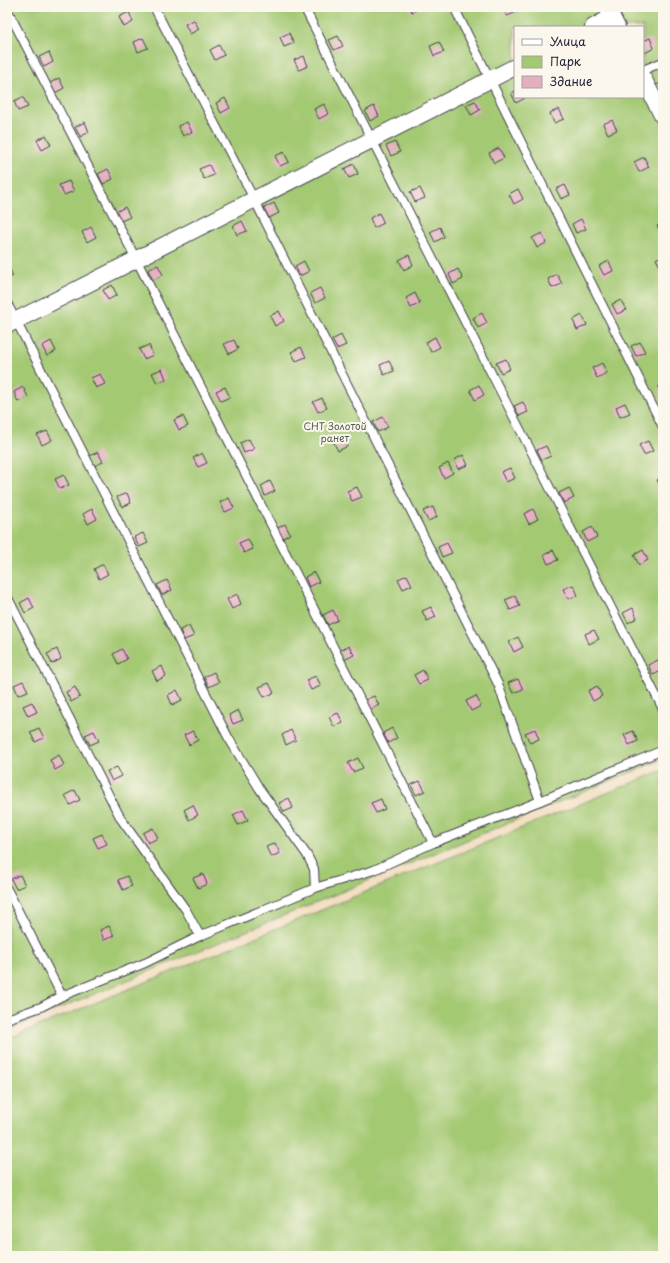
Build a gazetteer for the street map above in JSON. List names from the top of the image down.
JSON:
{
  "parks": ["СНТ Золотой ранет"],
  "legend": ["Улица", "Парк", "Здание"]
}
